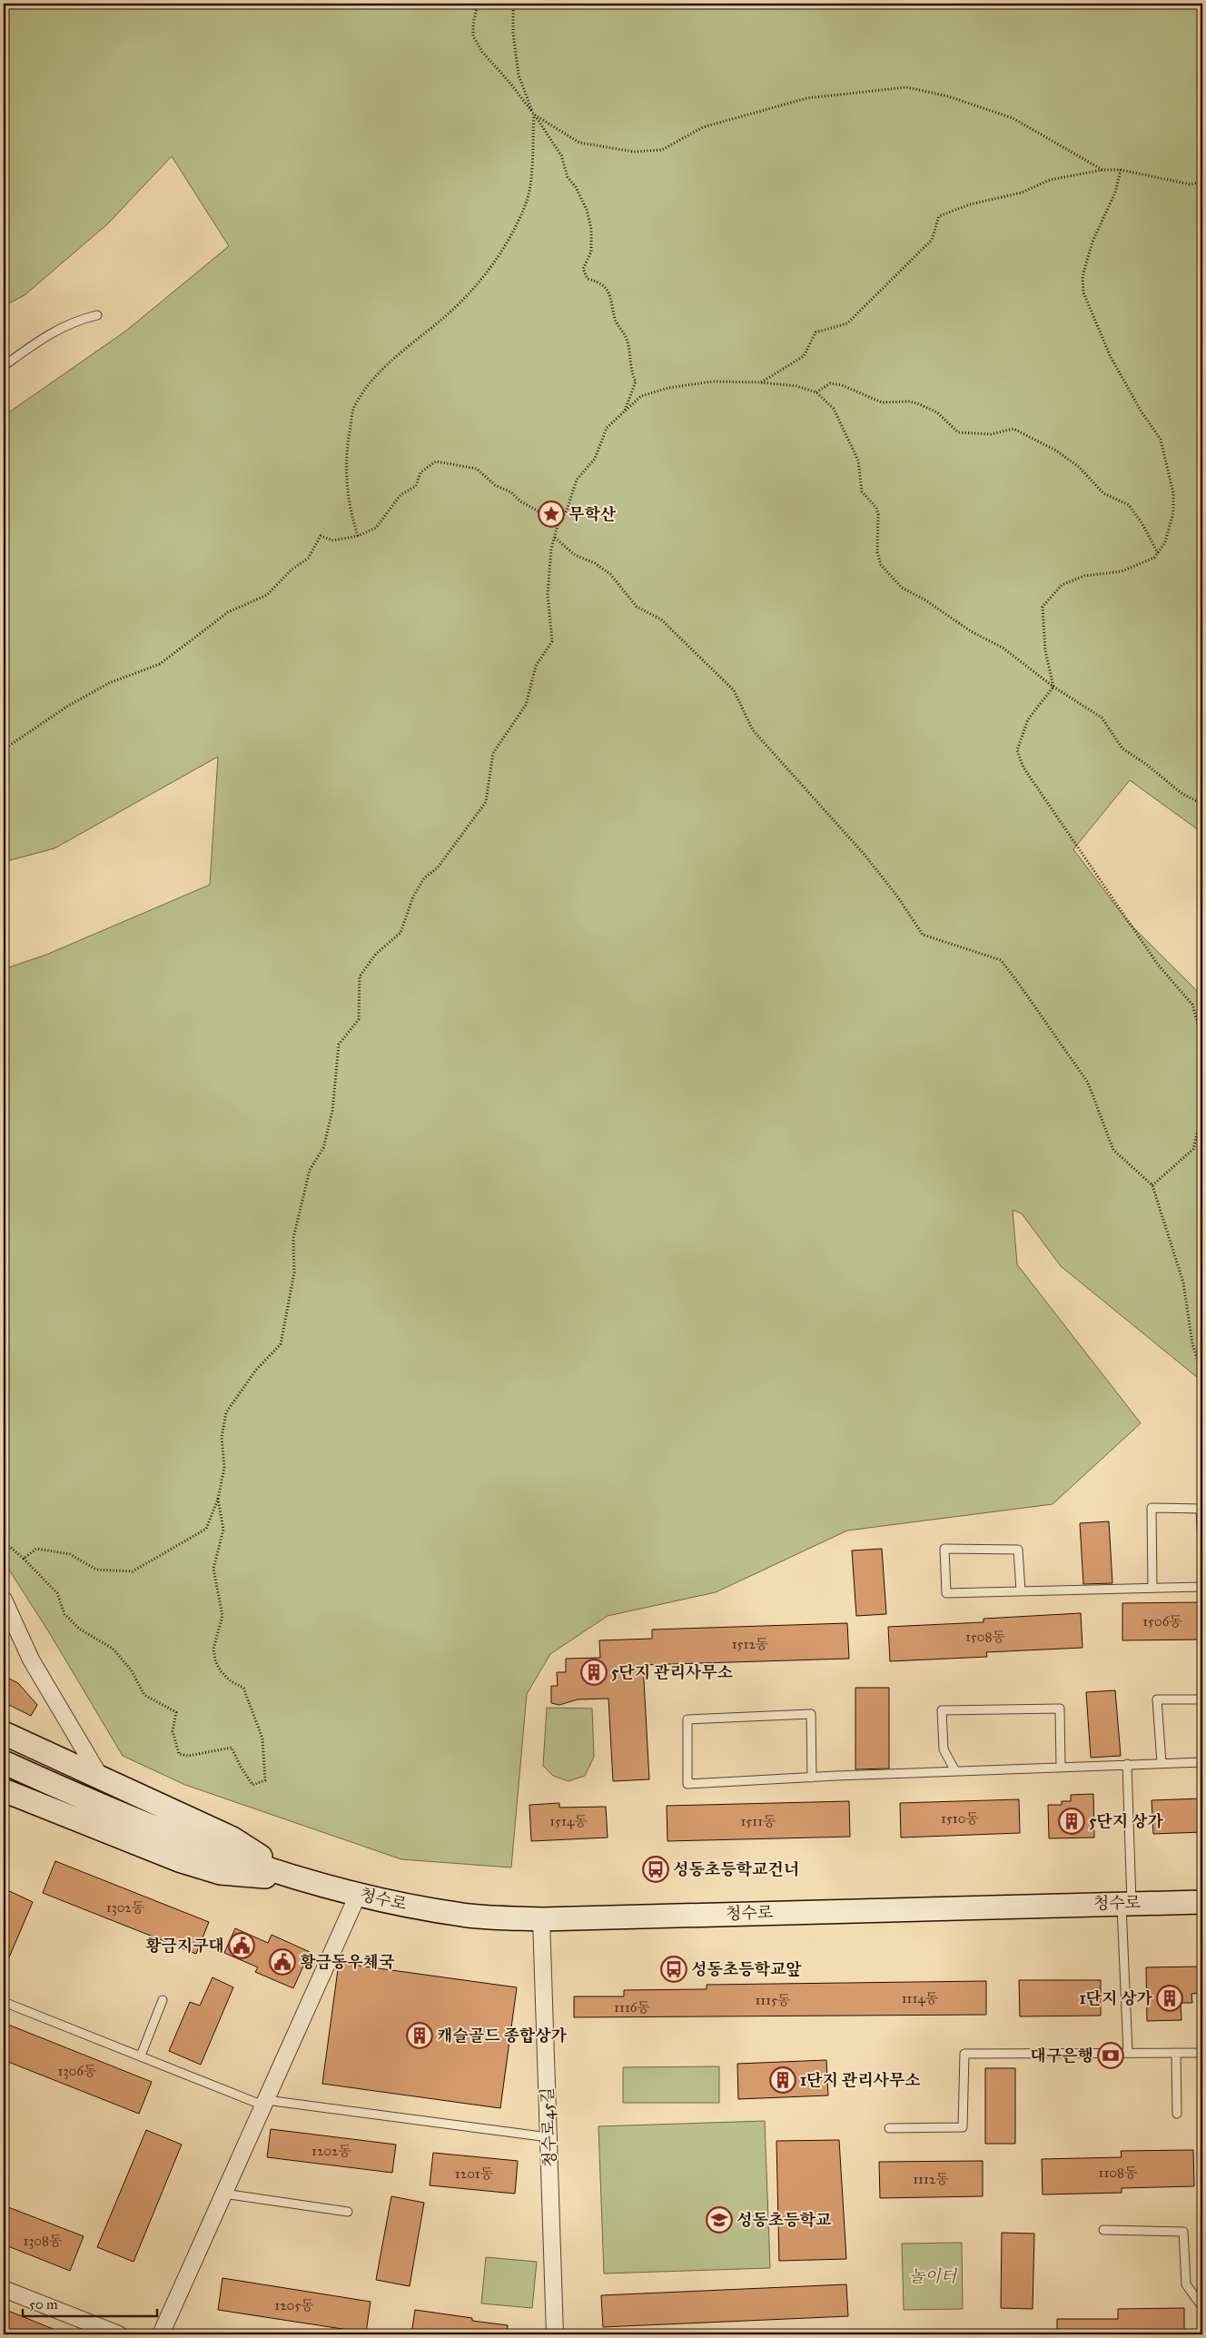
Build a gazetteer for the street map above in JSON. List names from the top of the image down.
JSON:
{
  "streets": {
    "main road": ["청수로"],
    "street": ["청수로45길"]
  },
  "crossings": [
    ["청수로", "청수로45길"]
  ],
  "parks": ["놀이터"],
  "places": {
    "place": ["무학산"],
    "building": [
      "5단지 관리사무소",
      "5단지 상가",
      "1단지 상가",
      "캐슬골드 종합상가",
      "1단지 관리사무소"
    ],
    "bus stop": ["성동초등학교건너", "성동초등학교앞"],
    "public building": ["황금지구대", "황금동우체국"],
    "bank": ["대구은행"],
    "school or university": ["성동초등학교"]
  },
  "house_numbers": [
    "1506동",
    "1508동",
    "1512동",
    "1510동",
    "1514동",
    "1511동",
    "1302동",
    "1114동",
    "1115동",
    "1116동",
    "1306동",
    "1202동",
    "1108동",
    "1201동",
    "1112동",
    "1308동",
    "1205동"
  ],
  "scale_bar": "50 m"
}
